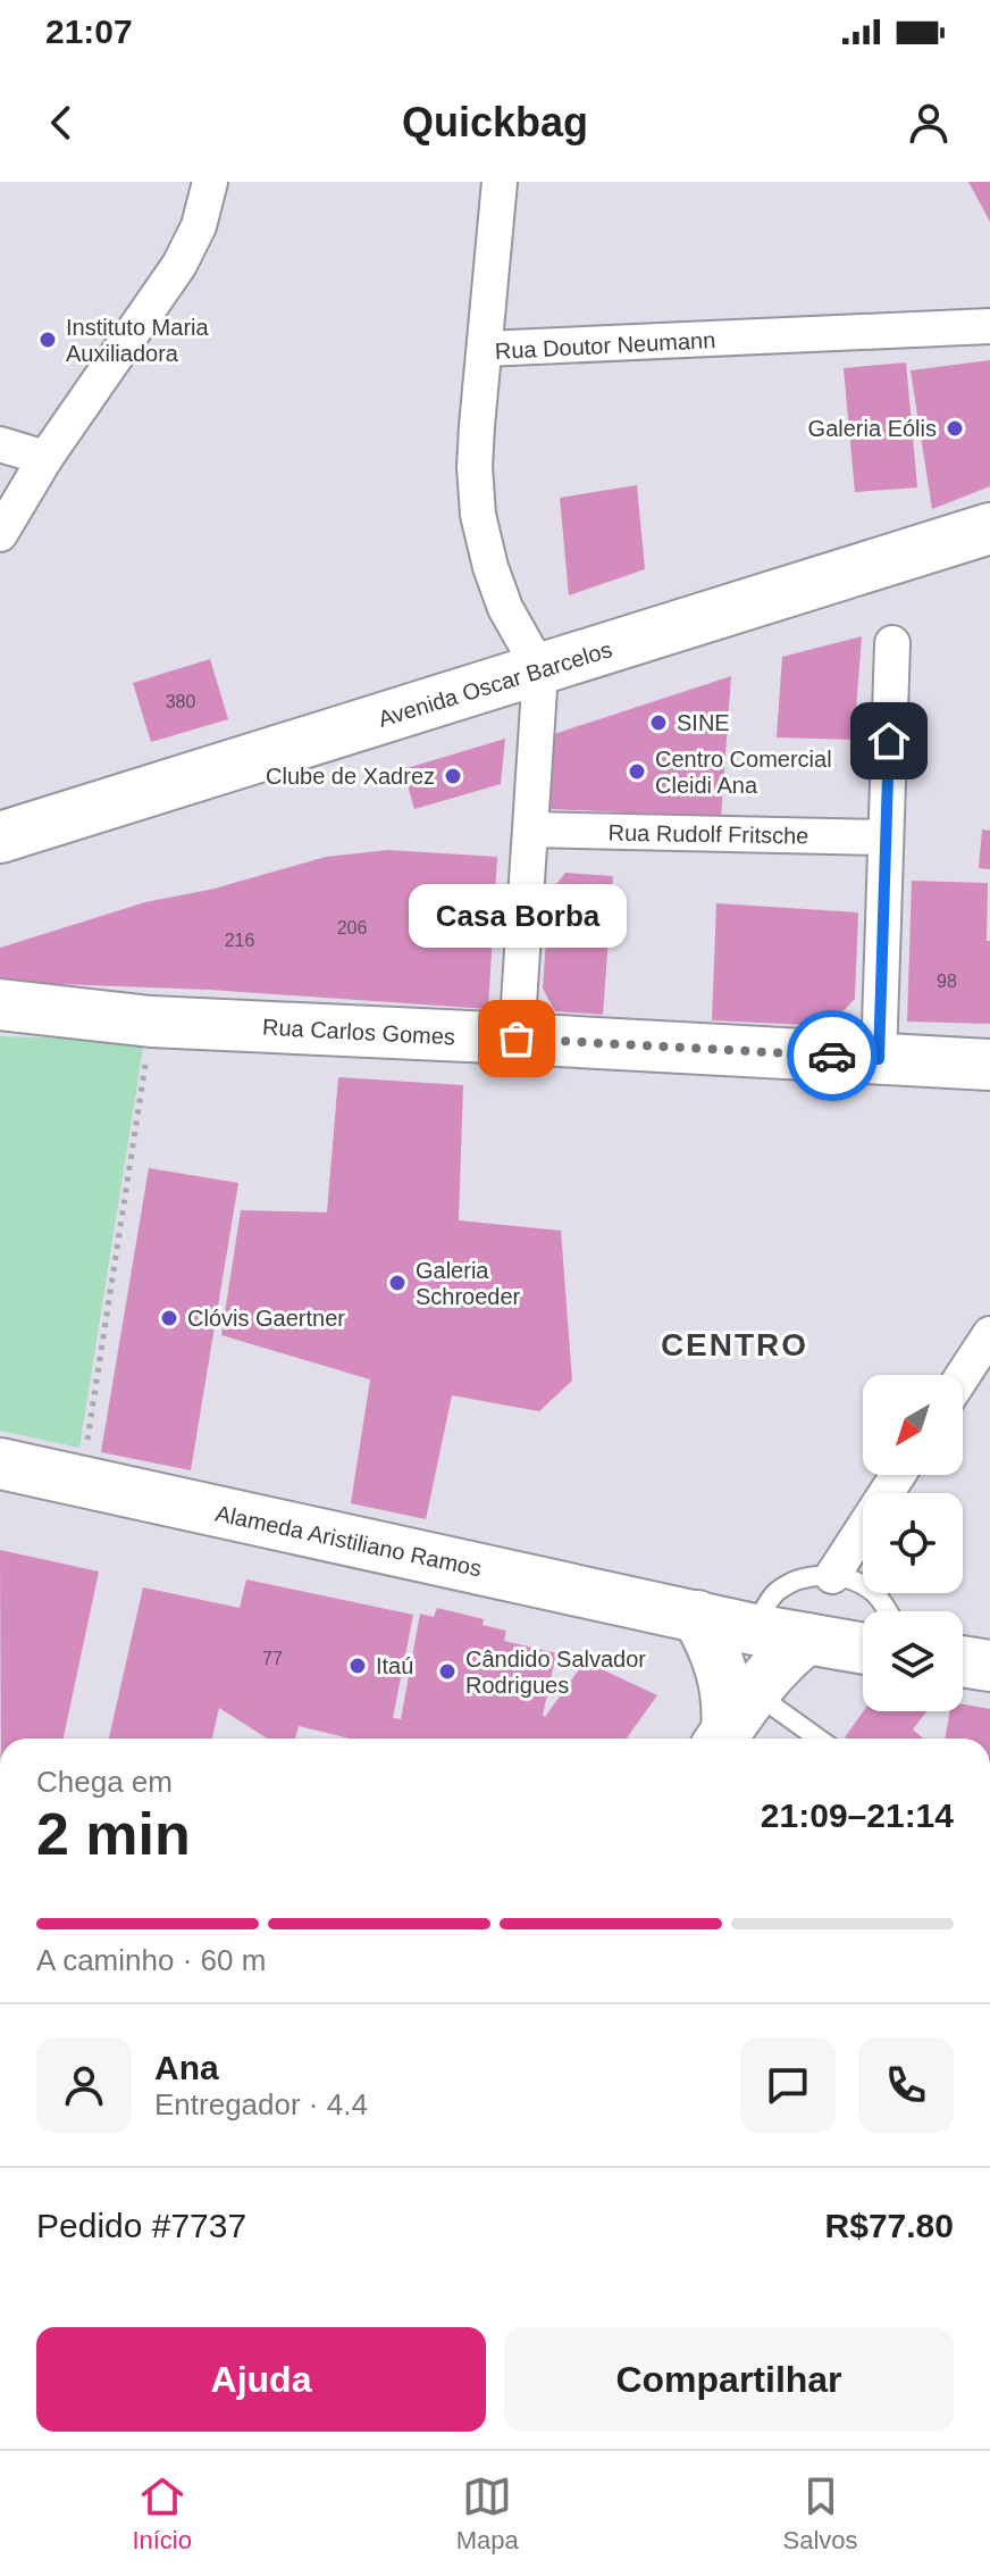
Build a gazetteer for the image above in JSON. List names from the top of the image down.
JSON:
{
  "streets": {
    "main road": ["Avenida Oscar Barcelos", "Rua Carlos Gomes", "Alameda Aristiliano Ramos"],
    "street": ["Rua Doutor Neumann", "Rua Rudolf Fritsche"]
  },
  "crossings": [
    ["Rua Doutor Neumann", "Avenida Oscar Barcelos"]
  ],
  "districts": ["CENTRO"],
  "places": [
    "Instituto Maria Auxiliadora",
    "Galeria Eólis",
    "SINE",
    "Centro Comercial Cleidi Ana",
    "Clube de Xadrez",
    "Casa Borba",
    "Galeria Schroeder",
    "Clóvis Gaertner",
    "Itaú",
    "Cândido Salvador Rodrigues"
  ],
  "house_numbers": [
    "380",
    "206",
    "216",
    "98",
    "77"
  ],
  "north": "bottom left",
  "page": {
    "status": "21:07",
    "header": "Quickbag",
    "bubble": "Casa Borba",
    "heading": ["2 min", "Chega em", "21:09–21:14"],
    "panel": [
      "Ana",
      "Entregador · 4.4",
      "Pedido #7737",
      "R$77.80"
    ],
    "bar": "A caminho · 60 m",
    "buttons": ["Ajuda", "Compartilhar"],
    "tabs": ["Início", "Mapa", "Salvos"]
  }
}
